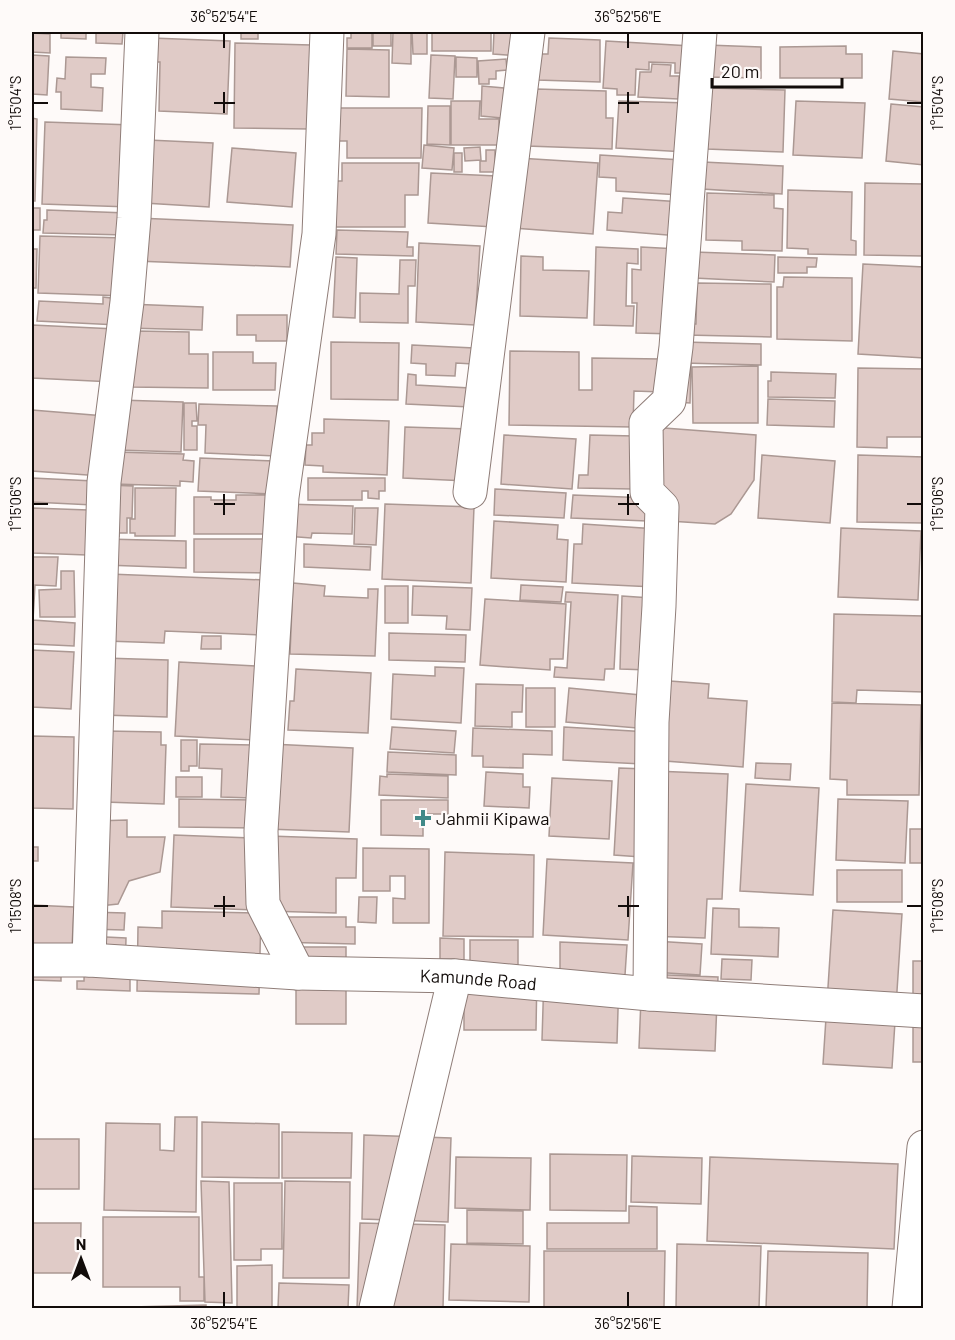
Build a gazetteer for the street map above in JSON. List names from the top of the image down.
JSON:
{
  "streets": {
    "street": ["Kamunde Road"]
  },
  "places": {
    "health": ["Jahmii Kipawa"]
  },
  "scale_bar": "20 m",
  "north": "top",
  "coordinates": [
    "36°52'54\"E",
    "36°52'56\"E",
    "1°15'04\"S",
    "1°15'06\"S",
    "1°15'08\"S"
  ]
}
